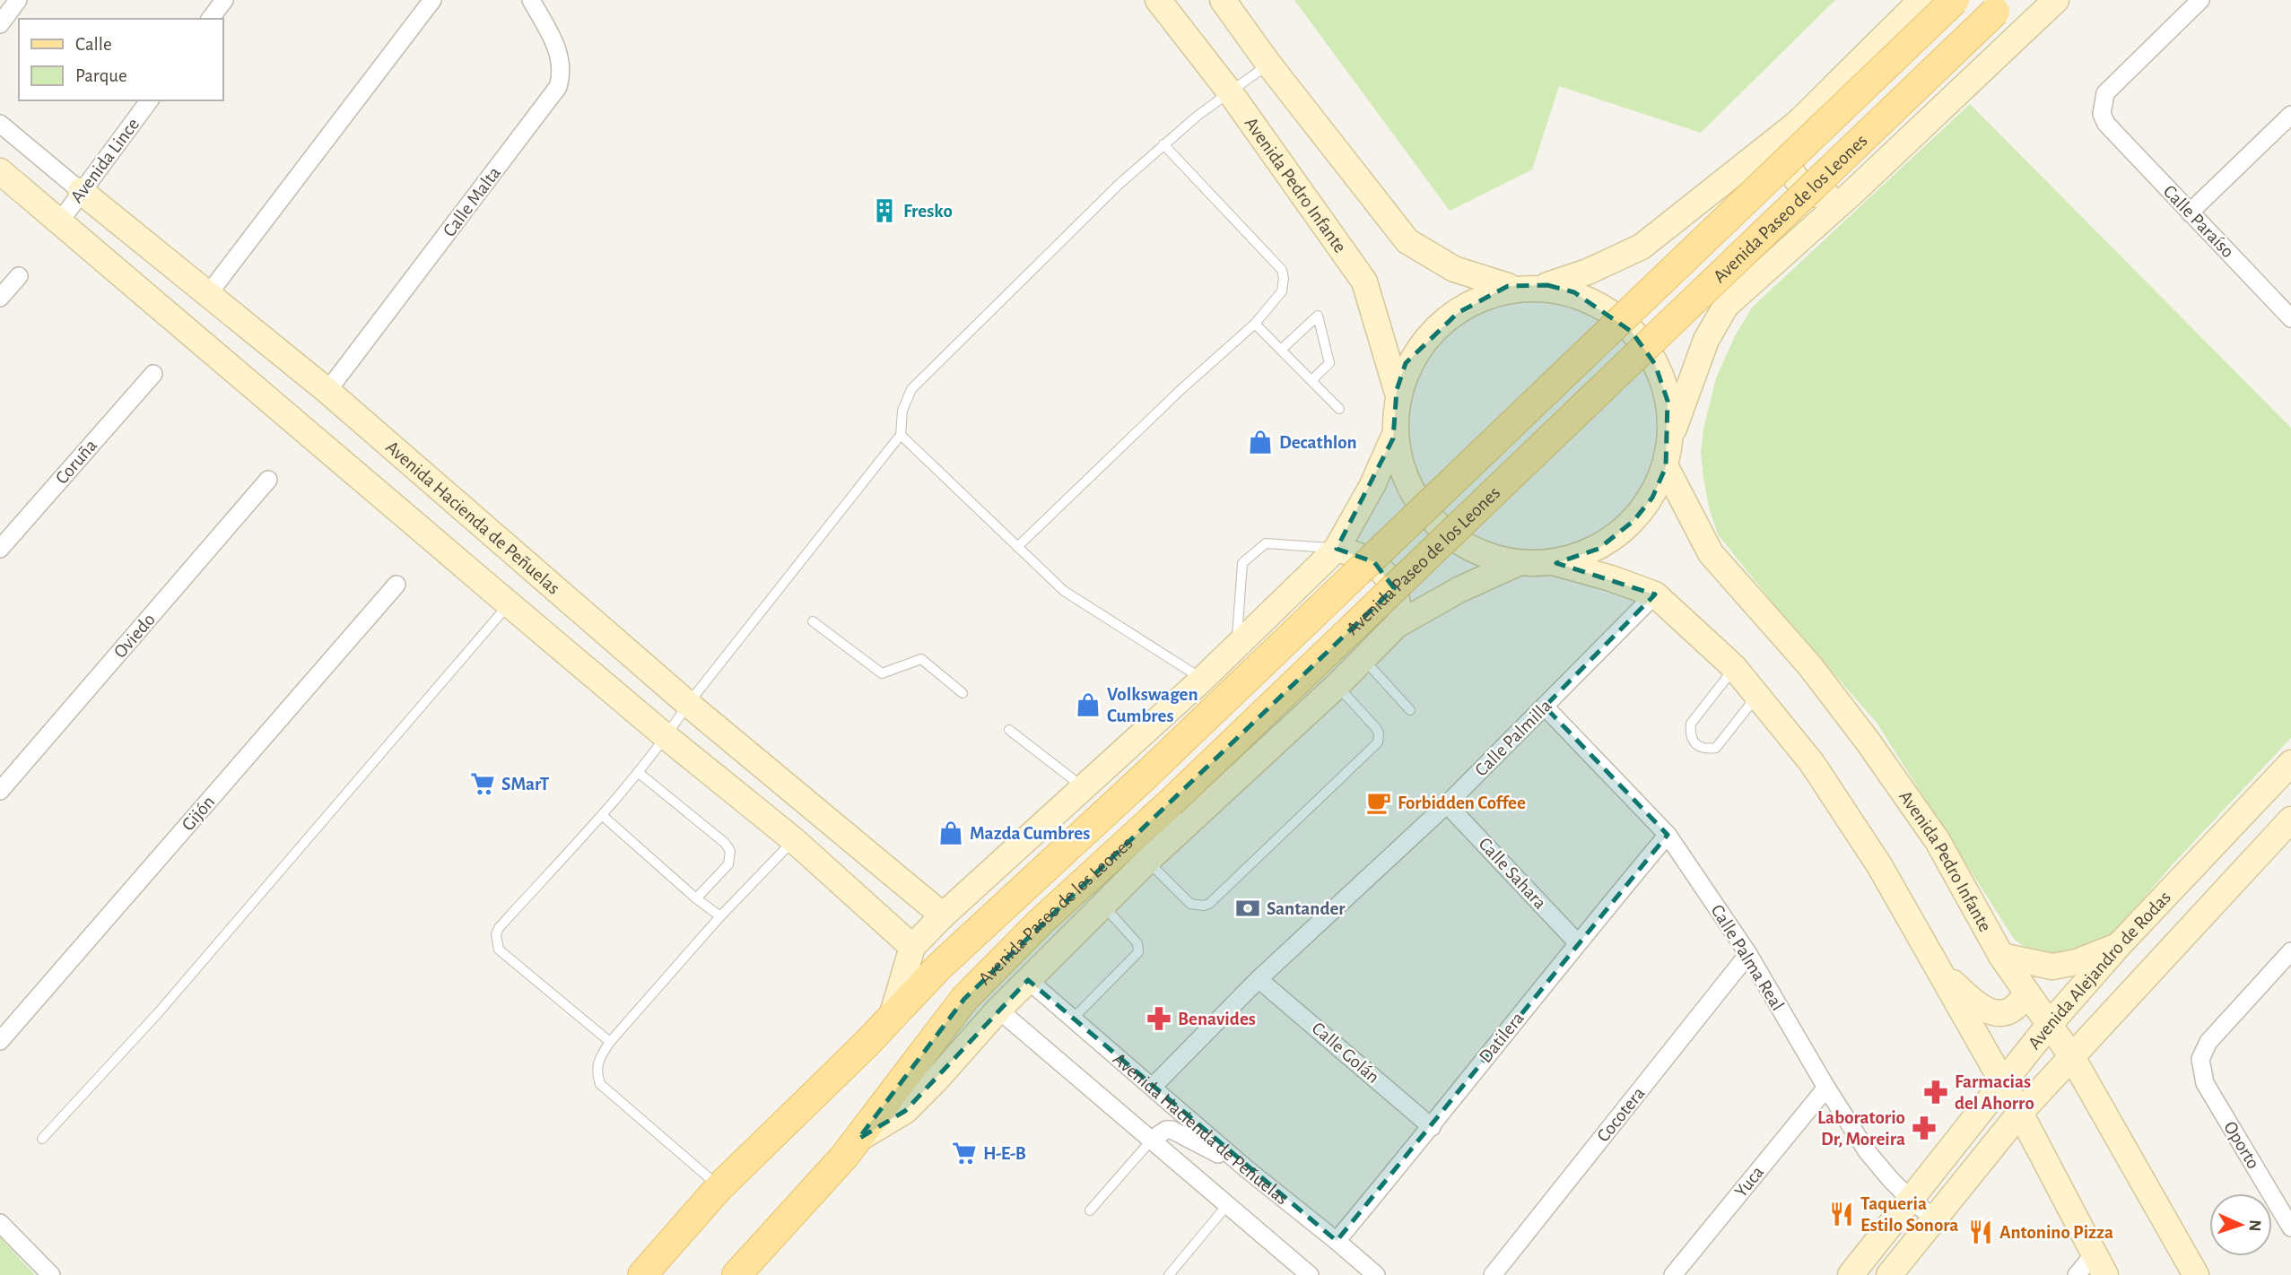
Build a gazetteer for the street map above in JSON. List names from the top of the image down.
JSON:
{
  "streets": {
    "main road": ["Avenida Paseo de los Leones"],
    "street": [
      "Avenida Lince",
      "Avenida Pedro Infante",
      "Calle Malta",
      "Calle Paraíso",
      "Coruña",
      "Avenida Hacienda de Peñuelas",
      "Oviedo",
      "Calle Palmilla",
      "Gijón",
      "Calle Sahara",
      "Calle Palma Real",
      "Avenida Alejandro de Rodas",
      "Datilera",
      "Calle Golán",
      "Cocotera",
      "Oporto",
      "Yuca"
    ]
  },
  "crossings": [
    ["Avenida Lince", "Avenida Hacienda de Peñuelas"],
    ["Avenida Pedro Infante", "Avenida Alejandro de Rodas"],
    ["Calle Malta", "Avenida Hacienda de Peñuelas"],
    ["Avenida Paseo de los Leones", "Avenida Hacienda de Peñuelas"],
    ["Avenida Hacienda de Peñuelas", "Calle Palmilla"],
    ["Avenida Hacienda de Peñuelas", "Datilera"],
    ["Calle Palmilla", "Calle Sahara"],
    ["Calle Palmilla", "Calle Palma Real"],
    ["Calle Palmilla", "Calle Golán"],
    ["Calle Sahara", "Datilera"],
    ["Calle Palma Real", "Avenida Alejandro de Rodas"],
    ["Calle Palma Real", "Datilera"],
    ["Calle Palma Real", "Cocotera"],
    ["Calle Palma Real", "Yuca"],
    ["Datilera", "Calle Golán"]
  ],
  "places": {
    "building": ["Fresko"],
    "shop": ["Decathlon", "Volkswagen Cumbres", "Mazda Cumbres"],
    "supermarket": ["SMarT", "H-E-B"],
    "cafe": ["Forbidden Coffee"],
    "bank": ["Santander"],
    "pharmacy": ["Benavides", "Farmacias del Ahorro", "Laboratorio Dr, Moreira"],
    "restaurant": ["Taqueria Estilo Sonora", "Antonino Pizza"]
  },
  "legend": ["Calle", "Parque"],
  "north": "right"
}
